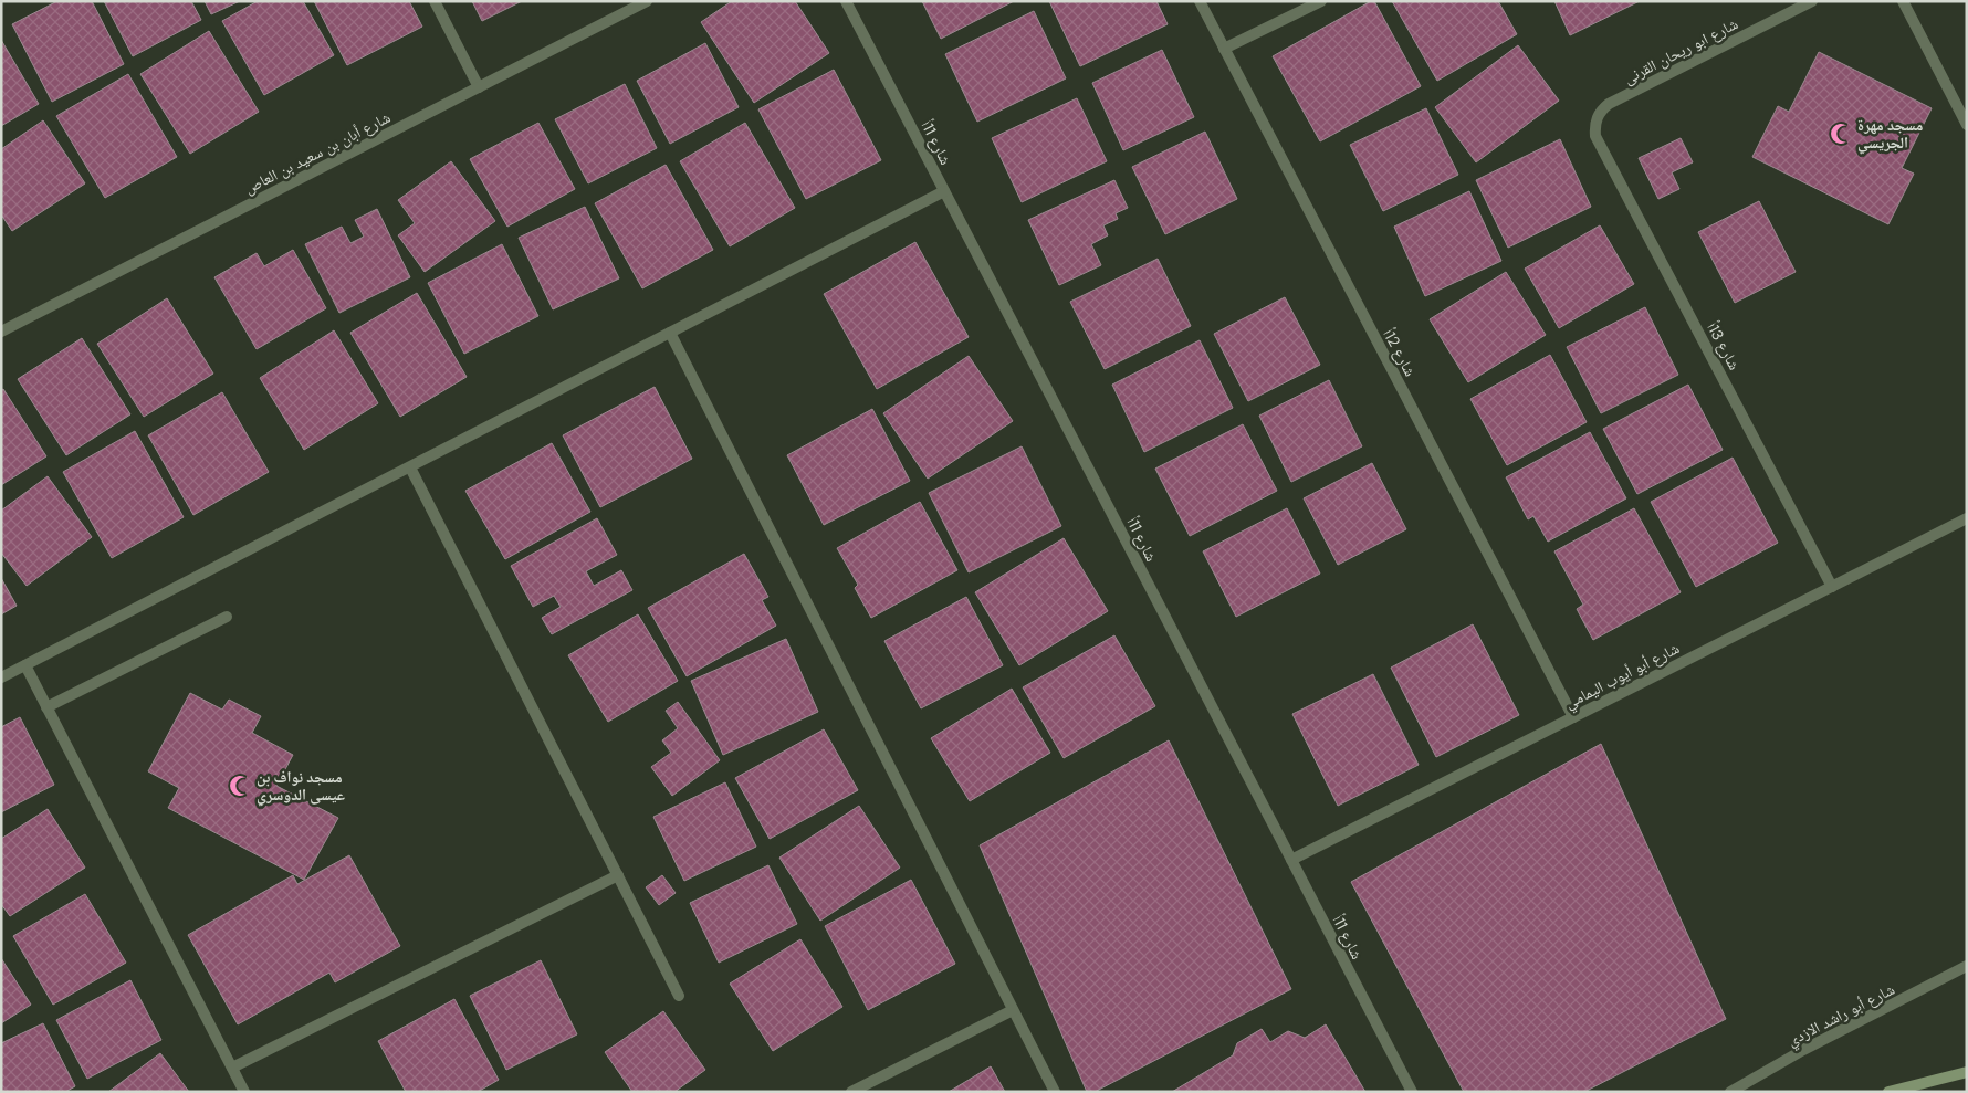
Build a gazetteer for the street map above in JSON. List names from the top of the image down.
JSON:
{
  "streets": {
    "street": [
      "شارع ابو ريحان القرنى",
      "شارع 11أ",
      "شارع أبان بن سعيد بن العاص",
      "شارع 13أ",
      "شارع 12أ",
      "شارع أبو أيوب اليمامي",
      "شارع أبو راشد الازدي"
    ]
  },
  "crossings": [
    ["شارع ابو ريحان القرنى", "شارع 13أ"],
    ["شارع 11أ", "شارع أبو أيوب اليمامي"],
    ["شارع 13أ", "شارع أبو أيوب اليمامي"],
    ["شارع 12أ", "شارع أبو أيوب اليمامي"]
  ],
  "places": {
    "mosque": ["مسجد مهرة الجريسي", "مسجد نواف بن عيسى الدوسري"]
  }
}
